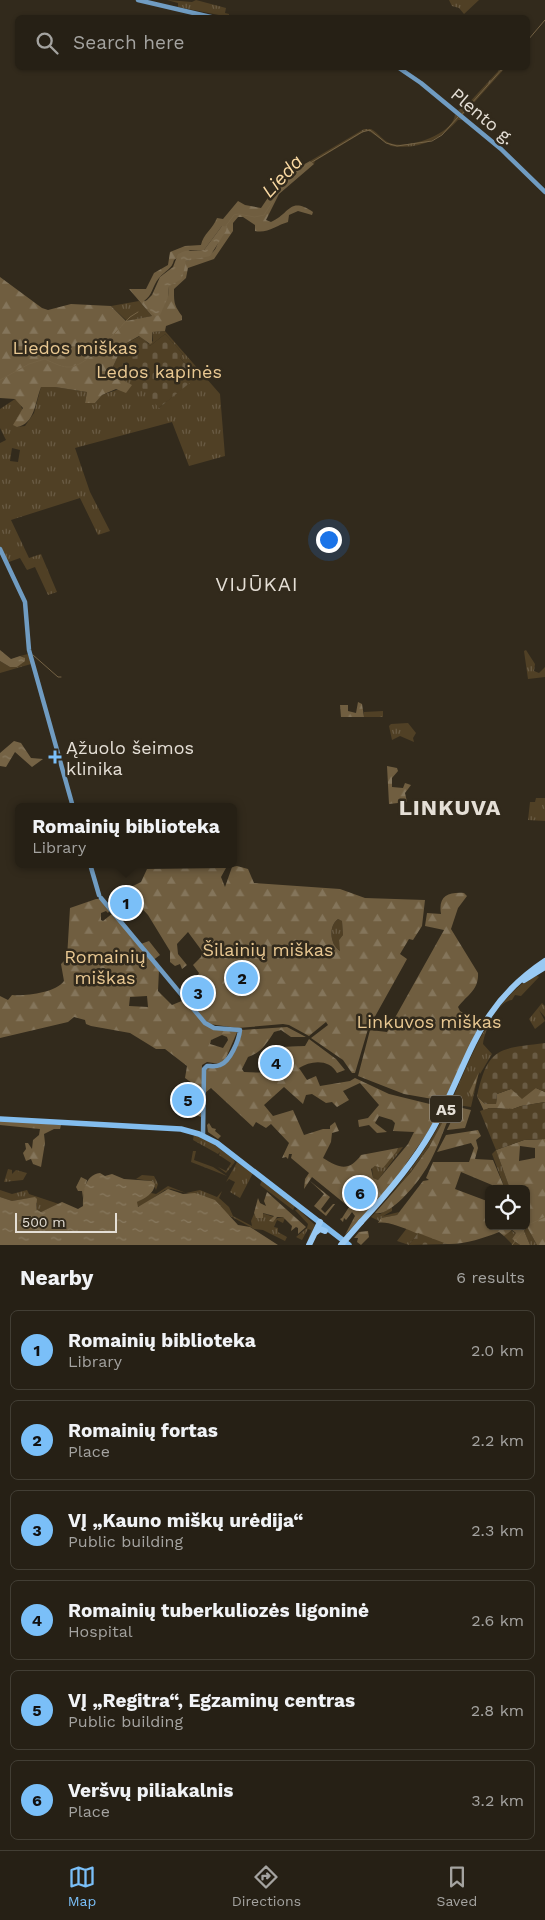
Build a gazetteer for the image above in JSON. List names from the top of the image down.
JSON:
{
  "streets": {
    "highway": ["A5"],
    "main road": ["Plento g."]
  },
  "districts": ["VIJŪKAI", "LINKUVA"],
  "water": ["Lieda"],
  "parks": [
    "Liedos miškas",
    "Ledos kapinės",
    "Šilainių miškas",
    "Romainių miškas",
    "Linkuvos miškas"
  ],
  "places": {
    "health": ["Ąžuolo šeimos klinika"]
  },
  "scale_bar": "500 m",
  "page": {
    "search": "Search here",
    "popup": ["Romainių biblioteka", "Library"],
    "pins": [
      "1",
      "2",
      "3",
      "4",
      "5",
      "6"
    ],
    "scale": "500 m",
    "heading": ["Nearby", "6 results"],
    "list": [
      {
        "mark": "1",
        "name": "Romainių biblioteka",
        "note": "Library",
        "value": "2.0 km"
      },
      {
        "mark": "2",
        "name": "Romainių fortas",
        "note": "Place",
        "value": "2.2 km"
      },
      {
        "mark": "3",
        "name": "VĮ „Kauno miškų urėdija“",
        "note": "Public building",
        "value": "2.3 km"
      },
      {
        "mark": "4",
        "name": "Romainių tuberkuliozės ligoninė",
        "note": "Hospital",
        "value": "2.6 km"
      },
      {
        "mark": "5",
        "name": "VĮ „Regitra“, Egzaminų centras",
        "note": "Public building",
        "value": "2.8 km"
      },
      {
        "mark": "6",
        "name": "Veršvų piliakalnis",
        "note": "Place",
        "value": "3.2 km"
      }
    ],
    "nav": ["Map", "Directions", "Saved"]
  }
}
